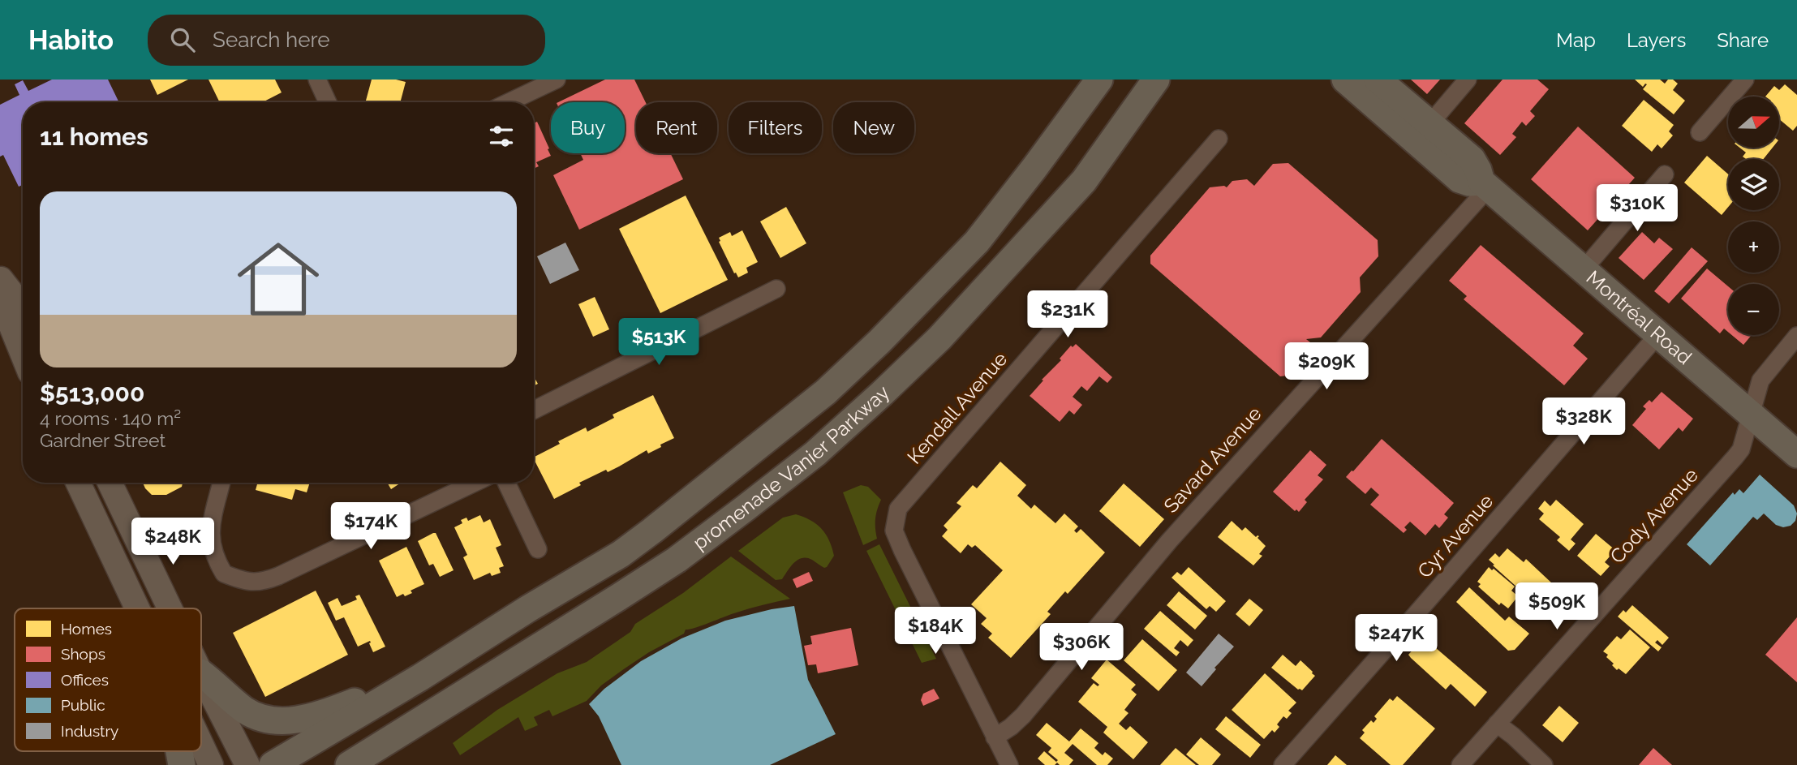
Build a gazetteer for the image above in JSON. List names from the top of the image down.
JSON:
{
  "streets": {
    "main road": ["Montréal Road", "promenade Vanier Parkway"],
    "street": [
      "Kendall Avenue",
      "Savard Avenue",
      "Cody Avenue",
      "Cyr Avenue"
    ]
  },
  "crossings": [
    ["Montréal Road", "Savard Avenue"],
    ["Montréal Road", "Cody Avenue"],
    ["Montréal Road", "Cyr Avenue"],
    ["Kendall Avenue", "Savard Avenue"]
  ],
  "legend": [
    "Homes",
    "Shops",
    "Offices",
    "Public",
    "Industry"
  ],
  "north": "right",
  "page": {
    "header": "Habito",
    "search": "Search here",
    "nav": ["Map", "Layers", "Share"],
    "map_buttons": ["+", "−"],
    "chip": [
      "Buy",
      "Rent",
      "Filters",
      "New"
    ],
    "heading": "11 homes",
    "list": [
      {
        "name": "$513,000",
        "note": "4 rooms · 140 m² · Gardner Street"
      }
    ],
    "price": [
      "$310K",
      "$231K",
      "$513K",
      "$209K",
      "$328K",
      "$174K",
      "$248K",
      "$509K",
      "$184K",
      "$247K",
      "$306K"
    ]
  }
}
